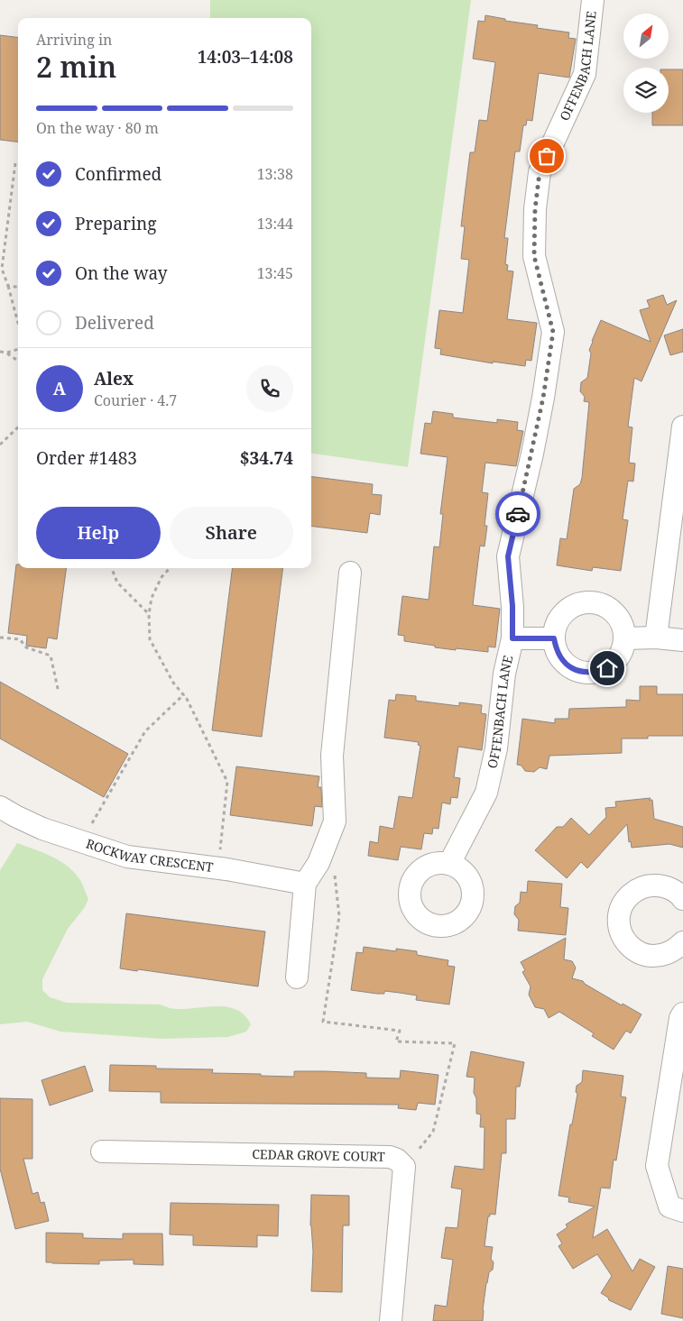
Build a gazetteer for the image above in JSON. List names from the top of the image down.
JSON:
{
  "streets": {
    "street": ["OFFENBACH LANE", "ROCKWAY CRESCENT", "CEDAR GROVE COURT"]
  },
  "north": "top right",
  "page": {
    "heading": ["2 min", "Arriving in", "14:03–14:08"],
    "panel": [
      "Alex",
      "Courier · 4.7",
      "Order #1483",
      "$34.74"
    ],
    "bar": "On the way · 80 m",
    "list": [
      ["Confirmed", "13:38"],
      ["Preparing", "13:44"],
      ["On the way", "13:45"],
      "Delivered"
    ],
    "round": "A",
    "buttons": ["Help", "Share"]
  }
}
